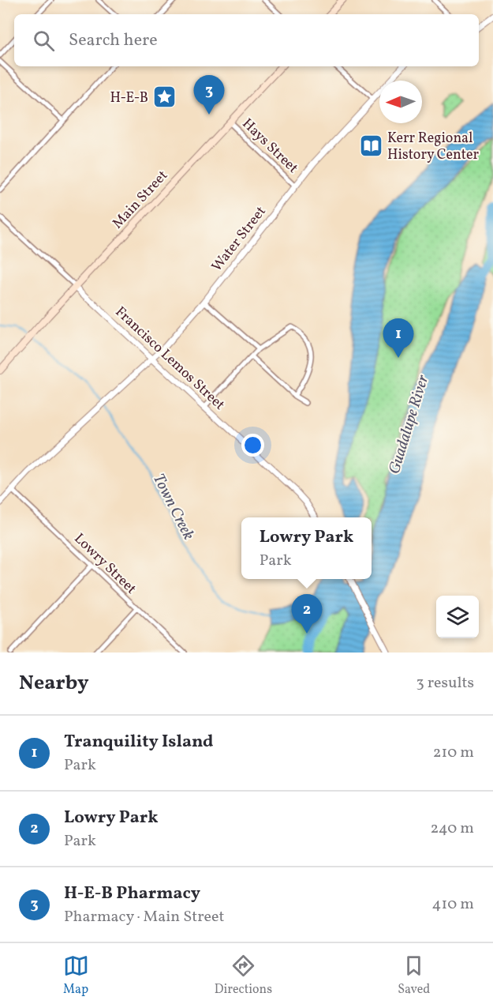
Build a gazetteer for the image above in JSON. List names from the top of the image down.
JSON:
{
  "streets": {
    "main road": ["Main Street"],
    "street": [
      "Hays Street",
      "Water Street",
      "Francisco Lemos Street",
      "Lowry Street"
    ]
  },
  "crossings": [
    ["Hays Street", "Main Street"],
    ["Hays Street", "Water Street"],
    ["Main Street", "Francisco Lemos Street"],
    ["Water Street", "Francisco Lemos Street"],
    ["Water Street", "Lowry Street"]
  ],
  "water": ["Guadalupe River", "Town Creek"],
  "places": {
    "place": ["H-E-B"],
    "library": ["Kerr Regional History Center"]
  },
  "north": "left",
  "page": {
    "search": "Search here",
    "pins": ["3", "1", "2"],
    "popup": ["Lowry Park", "Park"],
    "heading": ["Nearby", "3 results"],
    "list": [
      {
        "mark": "1",
        "name": "Tranquility Island",
        "note": "Park",
        "value": "210 m"
      },
      {
        "mark": "2",
        "name": "Lowry Park",
        "note": "Park",
        "value": "240 m"
      },
      {
        "mark": "3",
        "name": "H-E-B Pharmacy",
        "note": "Pharmacy · Main Street",
        "value": "410 m"
      }
    ],
    "nav": ["Map", "Directions", "Saved"]
  }
}
